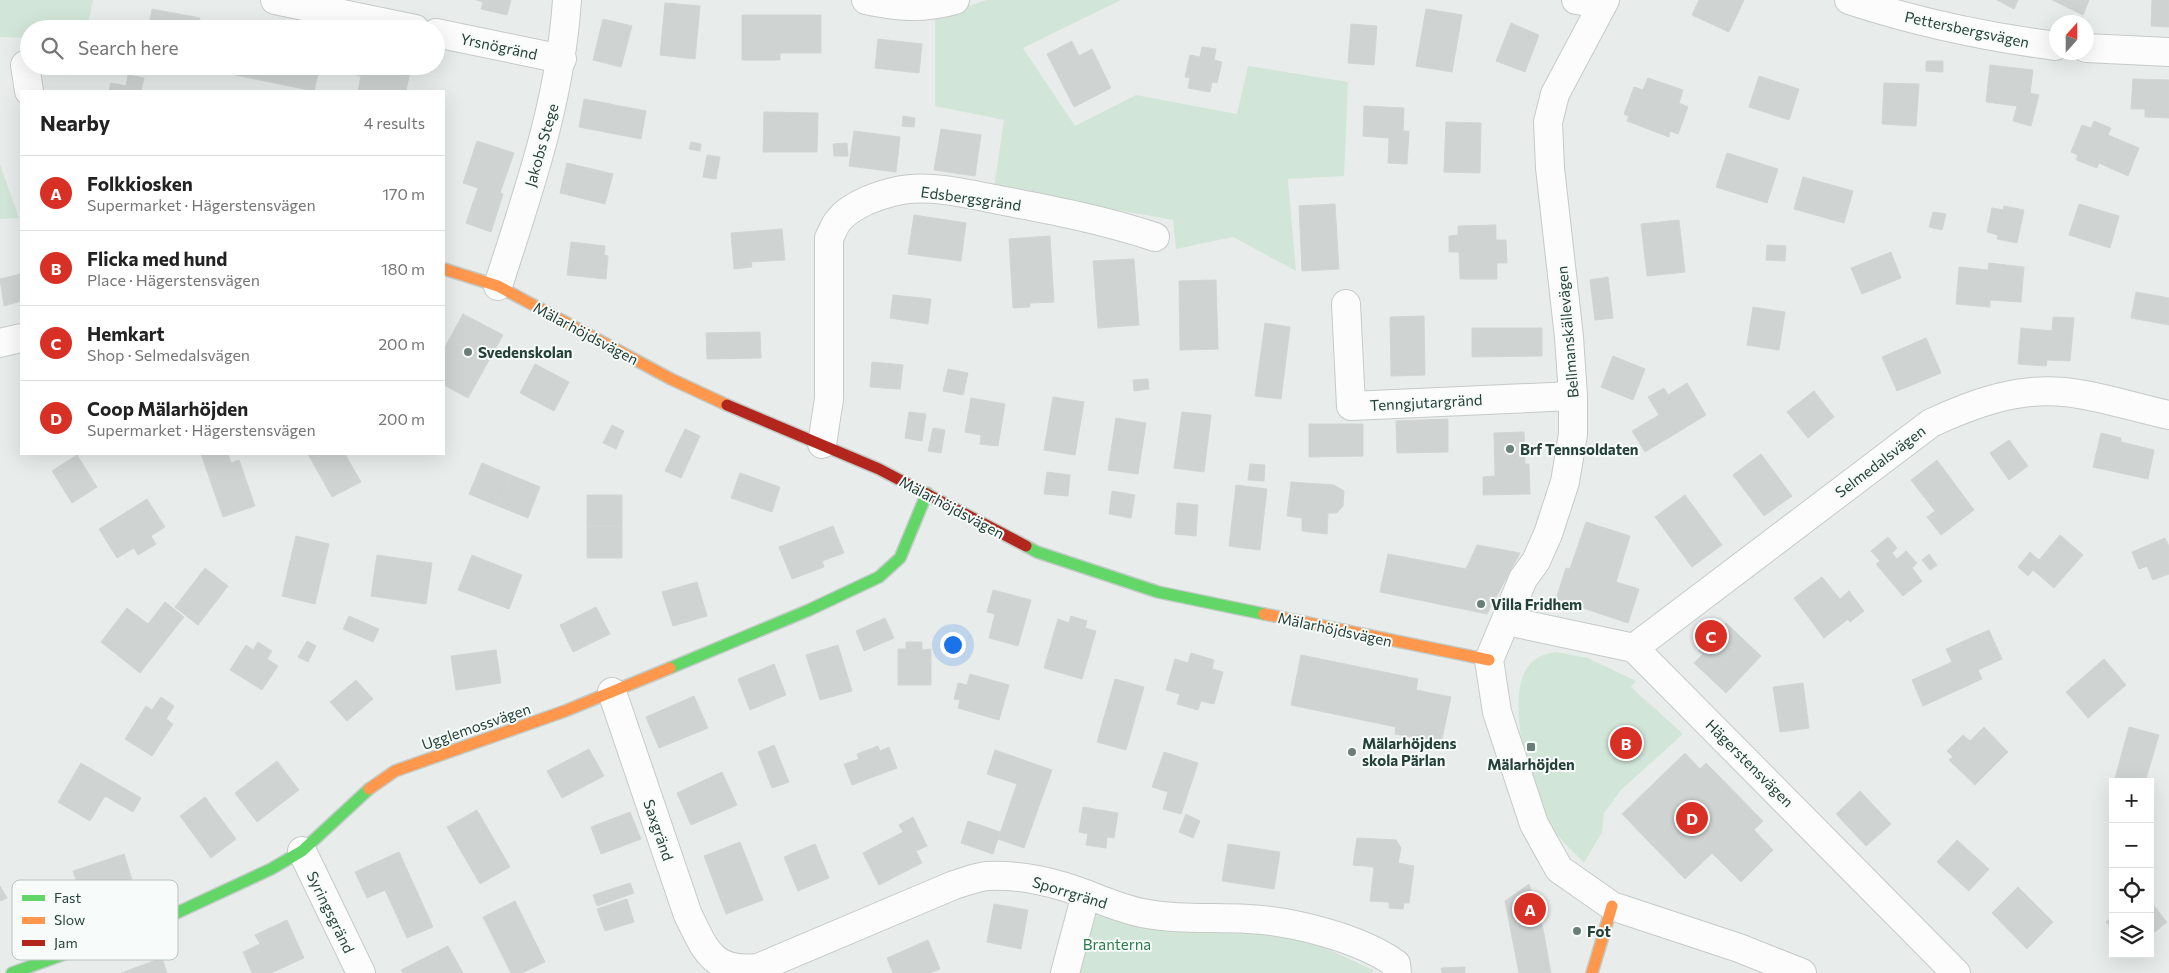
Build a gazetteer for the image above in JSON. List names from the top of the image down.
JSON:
{
  "streets": {
    "street": [
      "Pettersbergsvägen",
      "Yrsnögränd",
      "Jakobs Stege",
      "Edsbergsgränd",
      "Bellmanskällevägen",
      "Mälarhöjdsvägen",
      "Tenngjutargränd",
      "Selmedalsvägen",
      "Ugglemossvägen",
      "Hägerstensvägen",
      "Saxgränd",
      "Sporrgränd",
      "Syringsgränd"
    ]
  },
  "crossings": [
    ["Yrsnögränd", "Jakobs Stege"],
    ["Jakobs Stege", "Mälarhöjdsvägen"],
    ["Edsbergsgränd", "Mälarhöjdsvägen"],
    ["Bellmanskällevägen", "Mälarhöjdsvägen"],
    ["Bellmanskällevägen", "Tenngjutargränd"],
    ["Mälarhöjdsvägen", "Ugglemossvägen"],
    ["Selmedalsvägen", "Hägerstensvägen"],
    ["Ugglemossvägen", "Saxgränd"],
    ["Ugglemossvägen", "Syringsgränd"],
    ["Saxgränd", "Sporrgränd"]
  ],
  "parks": ["Branterna"],
  "places": {
    "other": [
      "Svedenskolan",
      "Brf Tennsoldaten",
      "Villa Fridhem",
      "Mälarhöjdens skola Pärlan",
      "Fot"
    ],
    "transit": ["Mälarhöjden"]
  },
  "legend": ["Fast", "Slow", "Jam"],
  "north": "top",
  "page": {
    "search": "Search here",
    "heading": ["Nearby", "4 results"],
    "list": [
      {
        "mark": "A",
        "name": "Folkkiosken",
        "note": "Supermarket · Hägerstensvägen",
        "value": "170 m"
      },
      {
        "mark": "B",
        "name": "Flicka med hund",
        "note": "Place · Hägerstensvägen",
        "value": "180 m"
      },
      {
        "mark": "C",
        "name": "Hemkart",
        "note": "Shop · Selmedalsvägen",
        "value": "200 m"
      },
      {
        "mark": "D",
        "name": "Coop Mälarhöjden",
        "note": "Supermarket · Hägerstensvägen",
        "value": "200 m"
      }
    ],
    "pins": [
      "C",
      "B",
      "D",
      "A"
    ],
    "map_buttons": ["+", "−"]
  }
}
